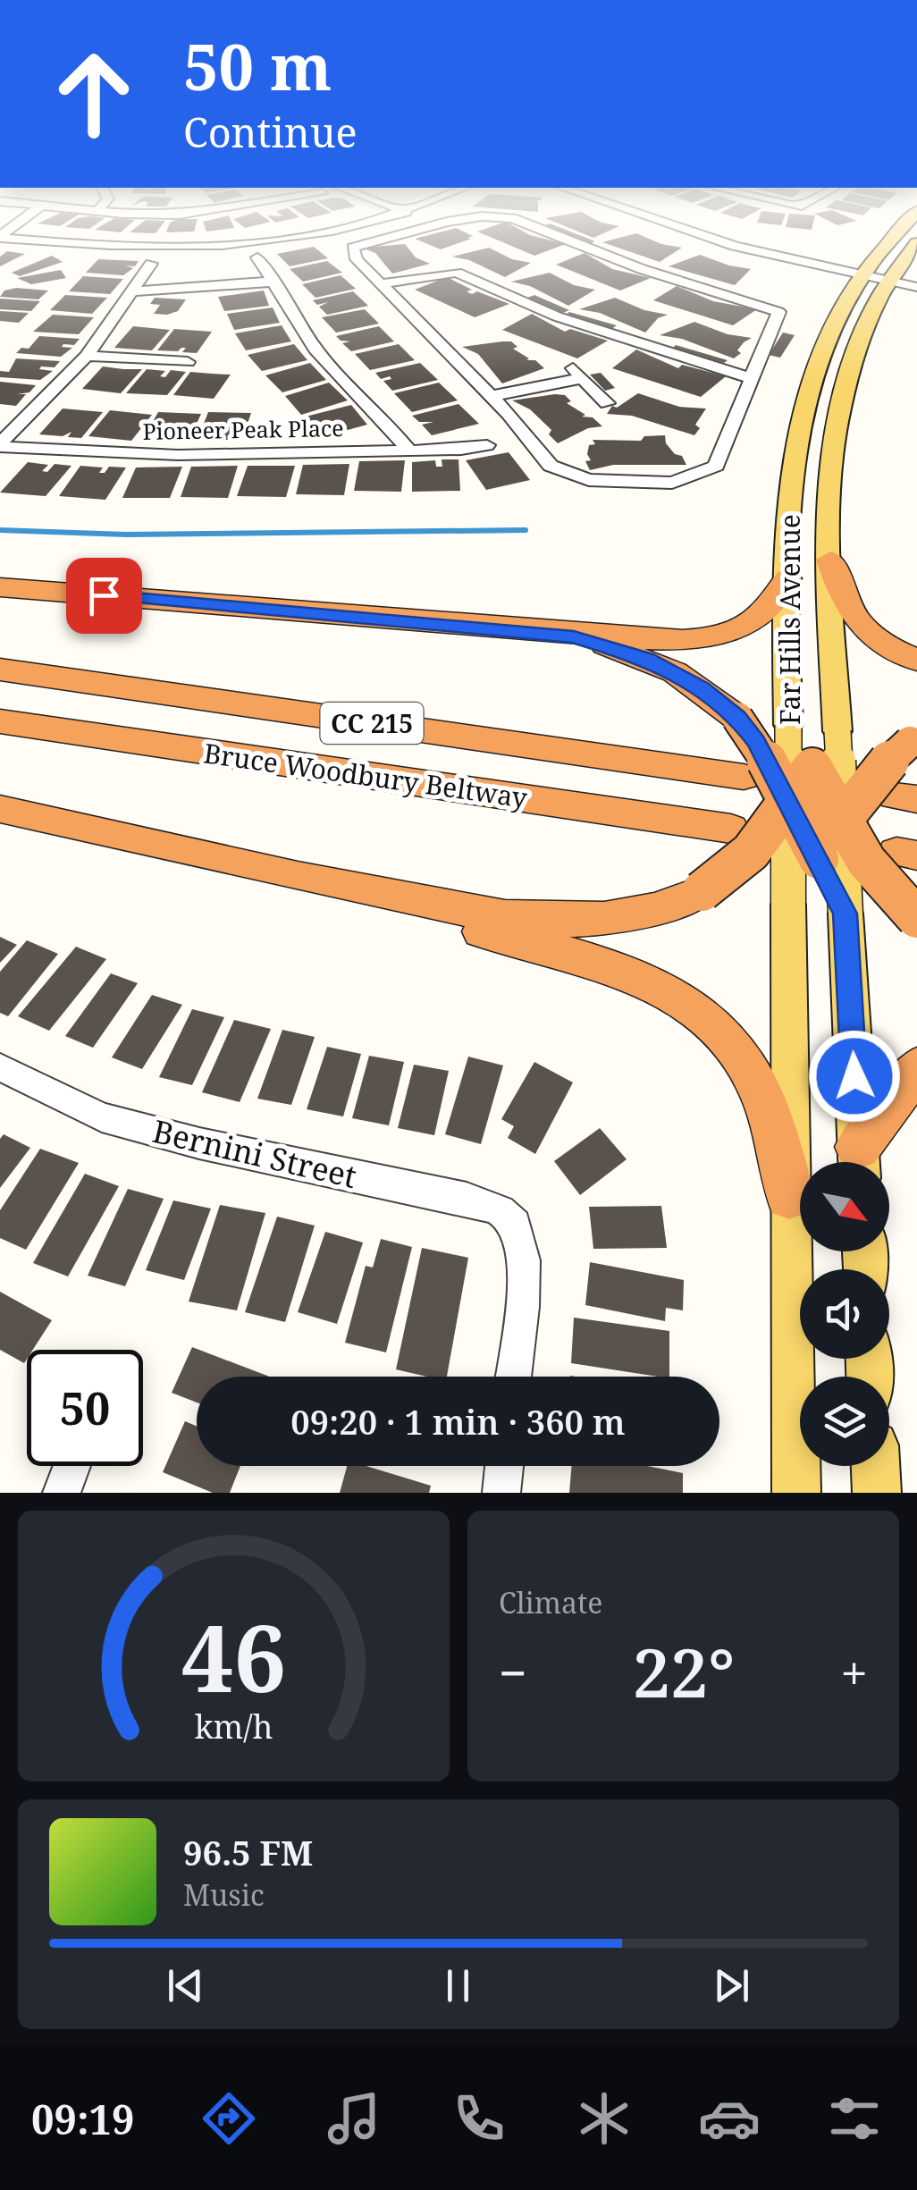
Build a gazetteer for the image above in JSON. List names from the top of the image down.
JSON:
{
  "streets": {
    "highway": ["CC 215", "Bruce Woodbury Beltway"],
    "main road": ["Far Hills Avenue"],
    "street": ["Pioneer Peak Place", "Bernini Street"]
  },
  "north": "bottom right",
  "page": {
    "turn": ["50 m", "Continue"],
    "limit": "50",
    "trip": "09:20 · 1 min · 360 m",
    "tile": "Climate",
    "heat": ["−", "22°", "+"],
    "song": ["96.5 FM", "Music"],
    "tabs": "09:19",
    "gauge": ["46", "km/h"]
  }
}
